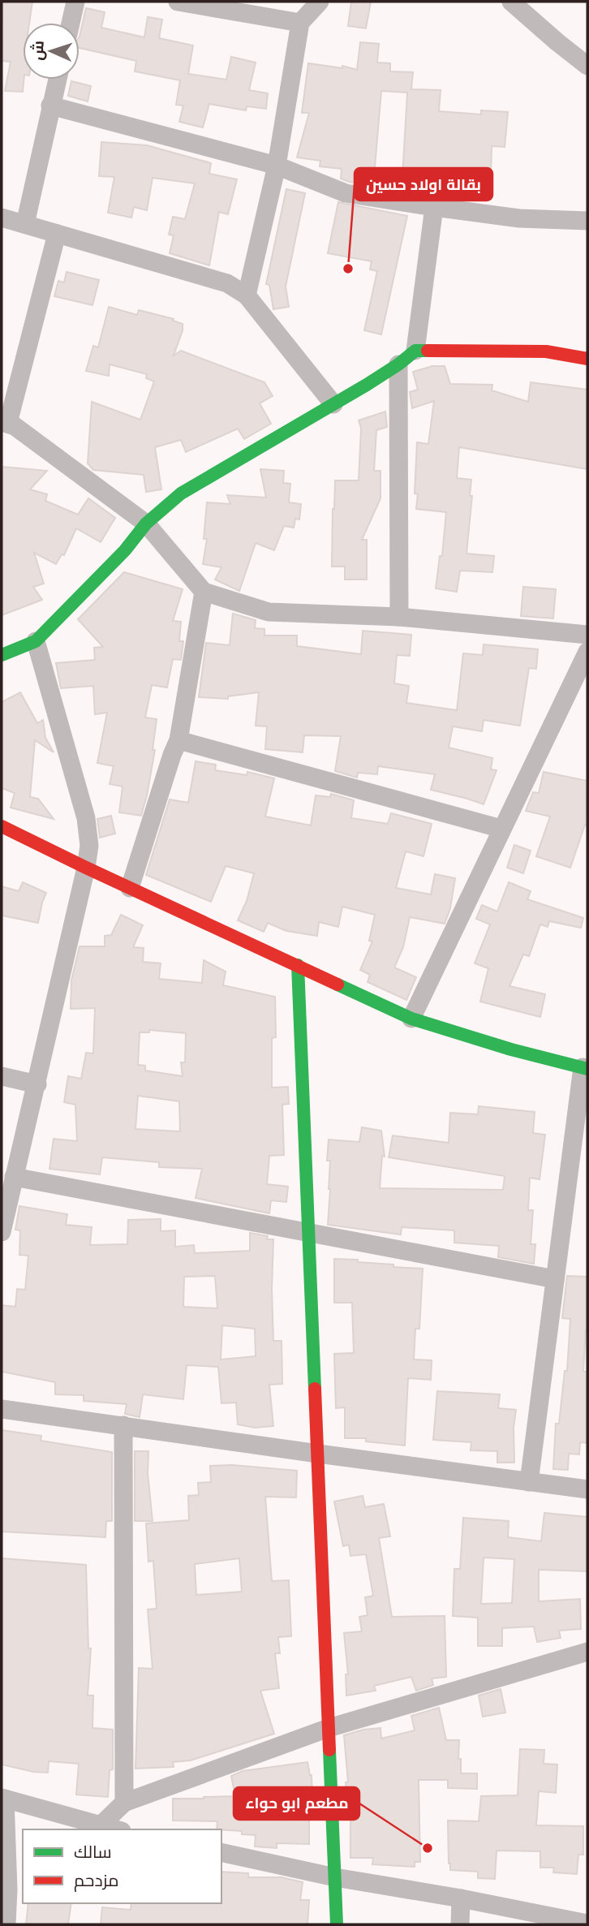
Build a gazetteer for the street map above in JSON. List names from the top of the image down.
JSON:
{
  "places": ["بقالة اولاد حسين", "مطعم ابو حواء"],
  "legend": ["سالك", "مزدحم"],
  "north": "left"
}
